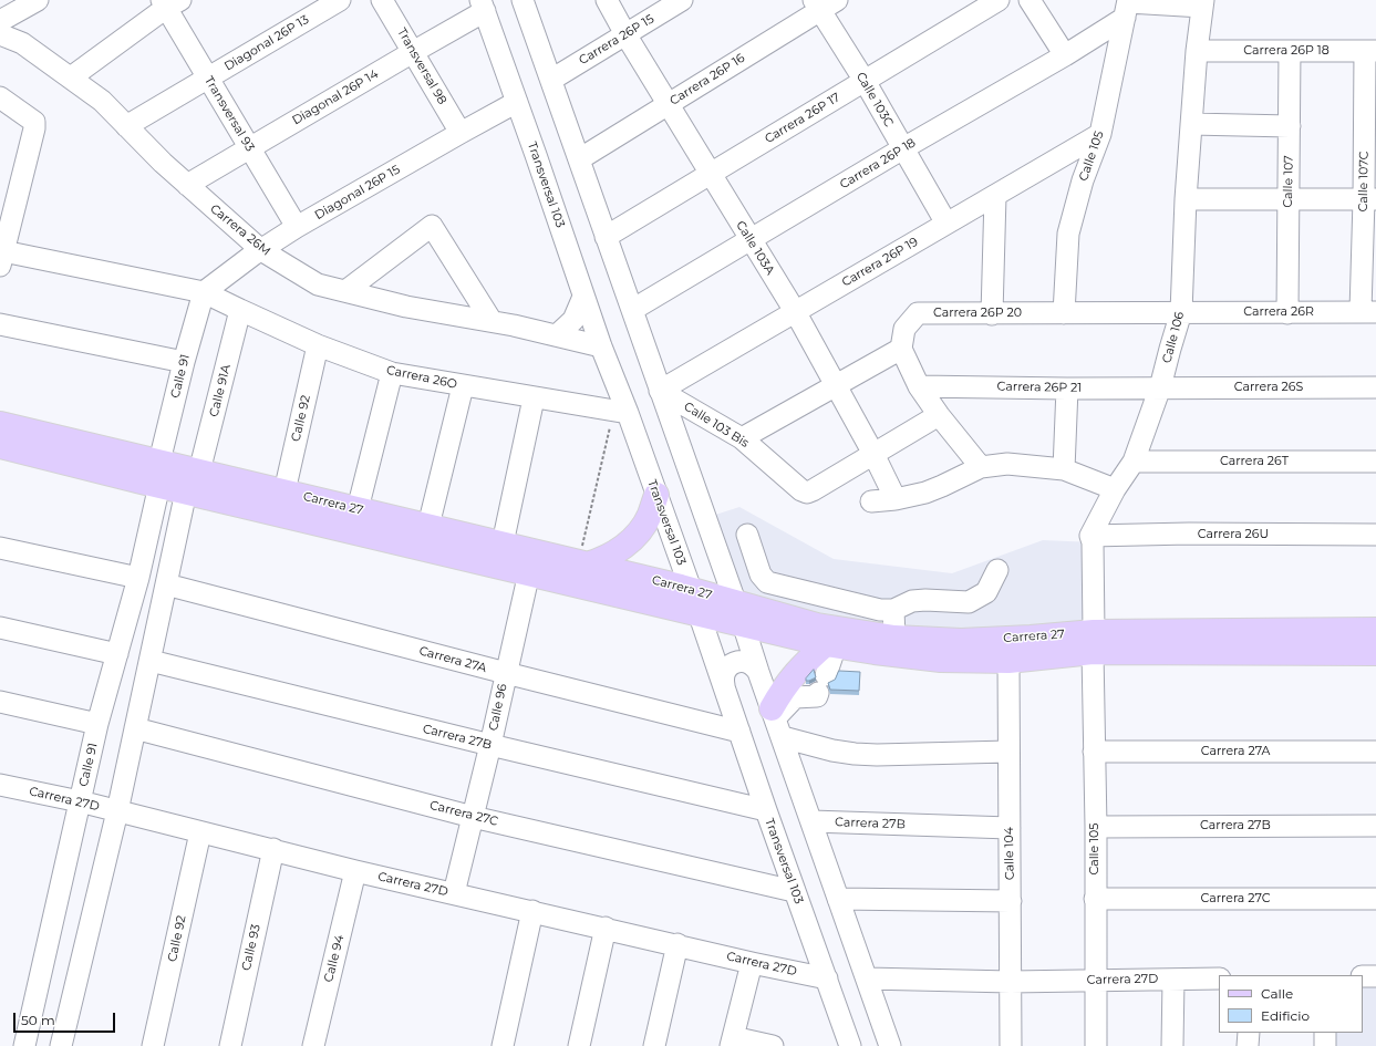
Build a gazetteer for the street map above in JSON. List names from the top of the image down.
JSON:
{
  "streets": {
    "main road": ["Carrera 27"],
    "street": [
      "Carrera 26P 15",
      "Diagonal 26P 13",
      "Carrera 26P 18",
      "Transversal 98",
      "Carrera 26P 16",
      "Diagonal 26P 14",
      "Calle 103C",
      "Transversal 93",
      "Carrera 26P 17",
      "Calle 105",
      "Calle 107",
      "Calle 107C",
      "Transversal 103",
      "Diagonal 26P 15",
      "Carrera 26M",
      "Calle 103A",
      "Carrera 26P 19",
      "Carrera 26R",
      "Carrera 26P 20",
      "Calle 106",
      "Calle 91",
      "Carrera 26O",
      "Carrera 26P 21",
      "Carrera 26S",
      "Calle 91A",
      "Calle 92",
      "Calle 103 Bis",
      "Carrera 26T",
      "Carrera 26U",
      "Carrera 27A",
      "Calle 96",
      "Carrera 27B",
      "Carrera 27D",
      "Carrera 27C",
      "Calle 104",
      "Calle 93",
      "Calle 94"
    ]
  },
  "crossings": [
    ["Carrera 26P 15", "Calle 103A"],
    ["Diagonal 26P 13", "Transversal 93"],
    ["Diagonal 26P 13", "Carrera 26M"],
    ["Carrera 26P 18", "Calle 103C"],
    ["Carrera 26P 18", "Calle 105"],
    ["Carrera 26P 18", "Calle 107"],
    ["Carrera 26P 18", "Calle 107C"],
    ["Carrera 26P 18", "Calle 103A"],
    ["Carrera 26P 18", "Calle 106"],
    ["Transversal 98", "Diagonal 26P 14"],
    ["Transversal 98", "Diagonal 26P 15"],
    ["Carrera 26P 16", "Calle 103C"],
    ["Carrera 26P 16", "Calle 103A"],
    ["Diagonal 26P 14", "Transversal 93"],
    ["Diagonal 26P 14", "Transversal 103"],
    ["Diagonal 26P 14", "Carrera 26M"],
    ["Calle 103C", "Carrera 26P 17"],
    ["Calle 103C", "Carrera 26P 19"],
    ["Transversal 93", "Diagonal 26P 15"],
    ["Carrera 26P 17", "Calle 103A"],
    ["Calle 105", "Carrera 26P 19"],
    ["Calle 105", "Carrera 26P 20"],
    ["Calle 105", "Carrera 27"],
    ["Calle 105", "Carrera 27A"],
    ["Calle 105", "Carrera 27B"],
    ["Calle 105", "Carrera 27D"],
    ["Calle 105", "Carrera 27C"],
    ["Calle 107", "Carrera 26R"],
    ["Calle 107C", "Carrera 26R"],
    ["Transversal 103", "Diagonal 26P 15"],
    ["Transversal 103", "Carrera 26M"],
    ["Transversal 103", "Carrera 26O"],
    ["Transversal 103", "Carrera 27"],
    ["Transversal 103", "Carrera 27A"],
    ["Transversal 103", "Carrera 27B"],
    ["Transversal 103", "Carrera 27D"],
    ["Transversal 103", "Carrera 27C"],
    ["Diagonal 26P 15", "Carrera 26M"],
    ["Diagonal 26P 15", "Calle 91"],
    ["Diagonal 26P 15", "Carrera 26O"],
    ["Calle 103A", "Carrera 26P 19"],
    ["Calle 103A", "Calle 103 Bis"],
    ["Carrera 26P 19", "Calle 103 Bis"],
    ["Carrera 26R", "Carrera 26P 20"],
    ["Carrera 26R", "Calle 106"],
    ["Carrera 26P 20", "Calle 106"],
    ["Calle 106", "Carrera 26P 21"],
    ["Calle 106", "Carrera 26S"],
    ["Calle 106", "Carrera 26T"],
    ["Calle 106", "Carrera 26U"],
    ["Calle 91", "Carrera 26O"],
    ["Calle 91", "Carrera 27"],
    ["Calle 91", "Carrera 27D"],
    ["Carrera 26O", "Calle 91A"],
    ["Carrera 26O", "Calle 92"],
    ["Carrera 26P 21", "Carrera 26S"],
    ["Calle 91A", "Carrera 27"],
    ["Calle 92", "Carrera 27"],
    ["Calle 92", "Carrera 27D"],
    ["Carrera 27", "Calle 96"],
    ["Carrera 27", "Calle 104"],
    ["Carrera 27A", "Calle 96"],
    ["Calle 96", "Carrera 27B"],
    ["Calle 96", "Carrera 27D"],
    ["Calle 96", "Carrera 27C"],
    ["Carrera 27B", "Calle 104"],
    ["Carrera 27D", "Calle 104"],
    ["Carrera 27D", "Calle 93"],
    ["Carrera 27D", "Calle 94"]
  ],
  "legend": ["Calle", "Edificio"],
  "scale_bar": "50 m"
}
